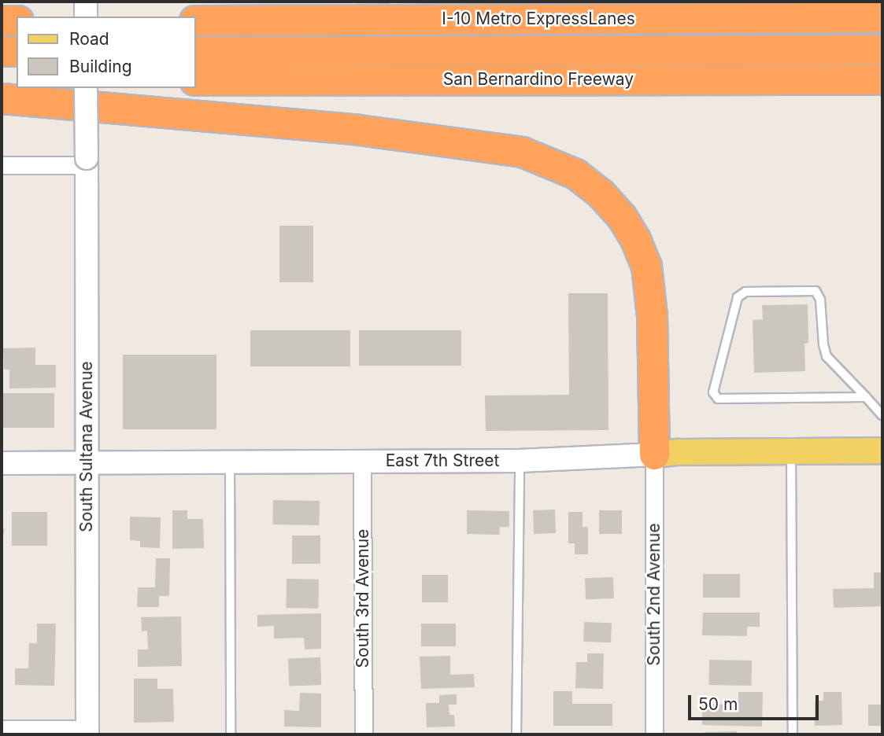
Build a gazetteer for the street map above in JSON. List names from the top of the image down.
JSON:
{
  "streets": {
    "highway": ["I-10 Metro ExpressLanes", "San Bernardino Freeway"],
    "main road": ["East 7th Street"],
    "street": ["South Sultana Avenue", "South 2nd Avenue", "South 3rd Avenue"]
  },
  "crossings": [
    ["South Sultana Avenue", "East 7th Street"],
    ["East 7th Street", "South 2nd Avenue"],
    ["East 7th Street", "South 3rd Avenue"]
  ],
  "legend": ["Road", "Building"],
  "scale_bar": "50 m"
}
